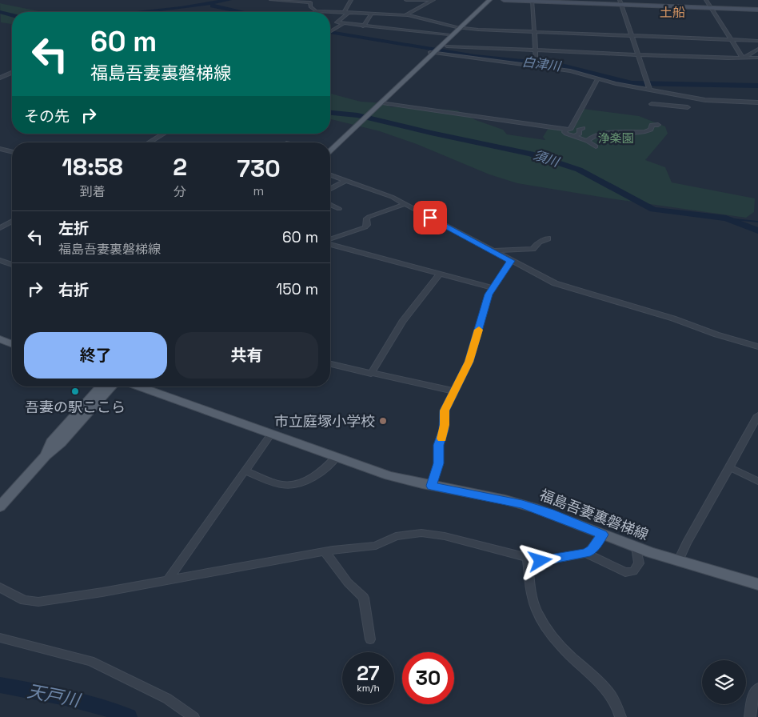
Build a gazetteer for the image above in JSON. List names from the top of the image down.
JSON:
{
  "streets": {
    "main road": ["福島吾妻裏磐梯線"]
  },
  "districts": ["土船"],
  "water": ["白津川", "須川", "天戸川"],
  "parks": ["浄楽園"],
  "places": ["吾妻の駅ここら", "市立庭塚小学校"],
  "page": {
    "turn": ["60 m", "福島吾妻裏磐梯線"],
    "then": "その先",
    "eta": [
      "18:58",
      "到着",
      "2",
      "分",
      "730",
      "m"
    ],
    "list": [
      {
        "name": "左折",
        "note": "福島吾妻裏磐梯線",
        "value": "60 m"
      },
      {
        "name": "右折",
        "value": "150 m"
      }
    ],
    "buttons": ["終了", "共有"],
    "speed": "27 km/h",
    "limit": "30"
  }
}
